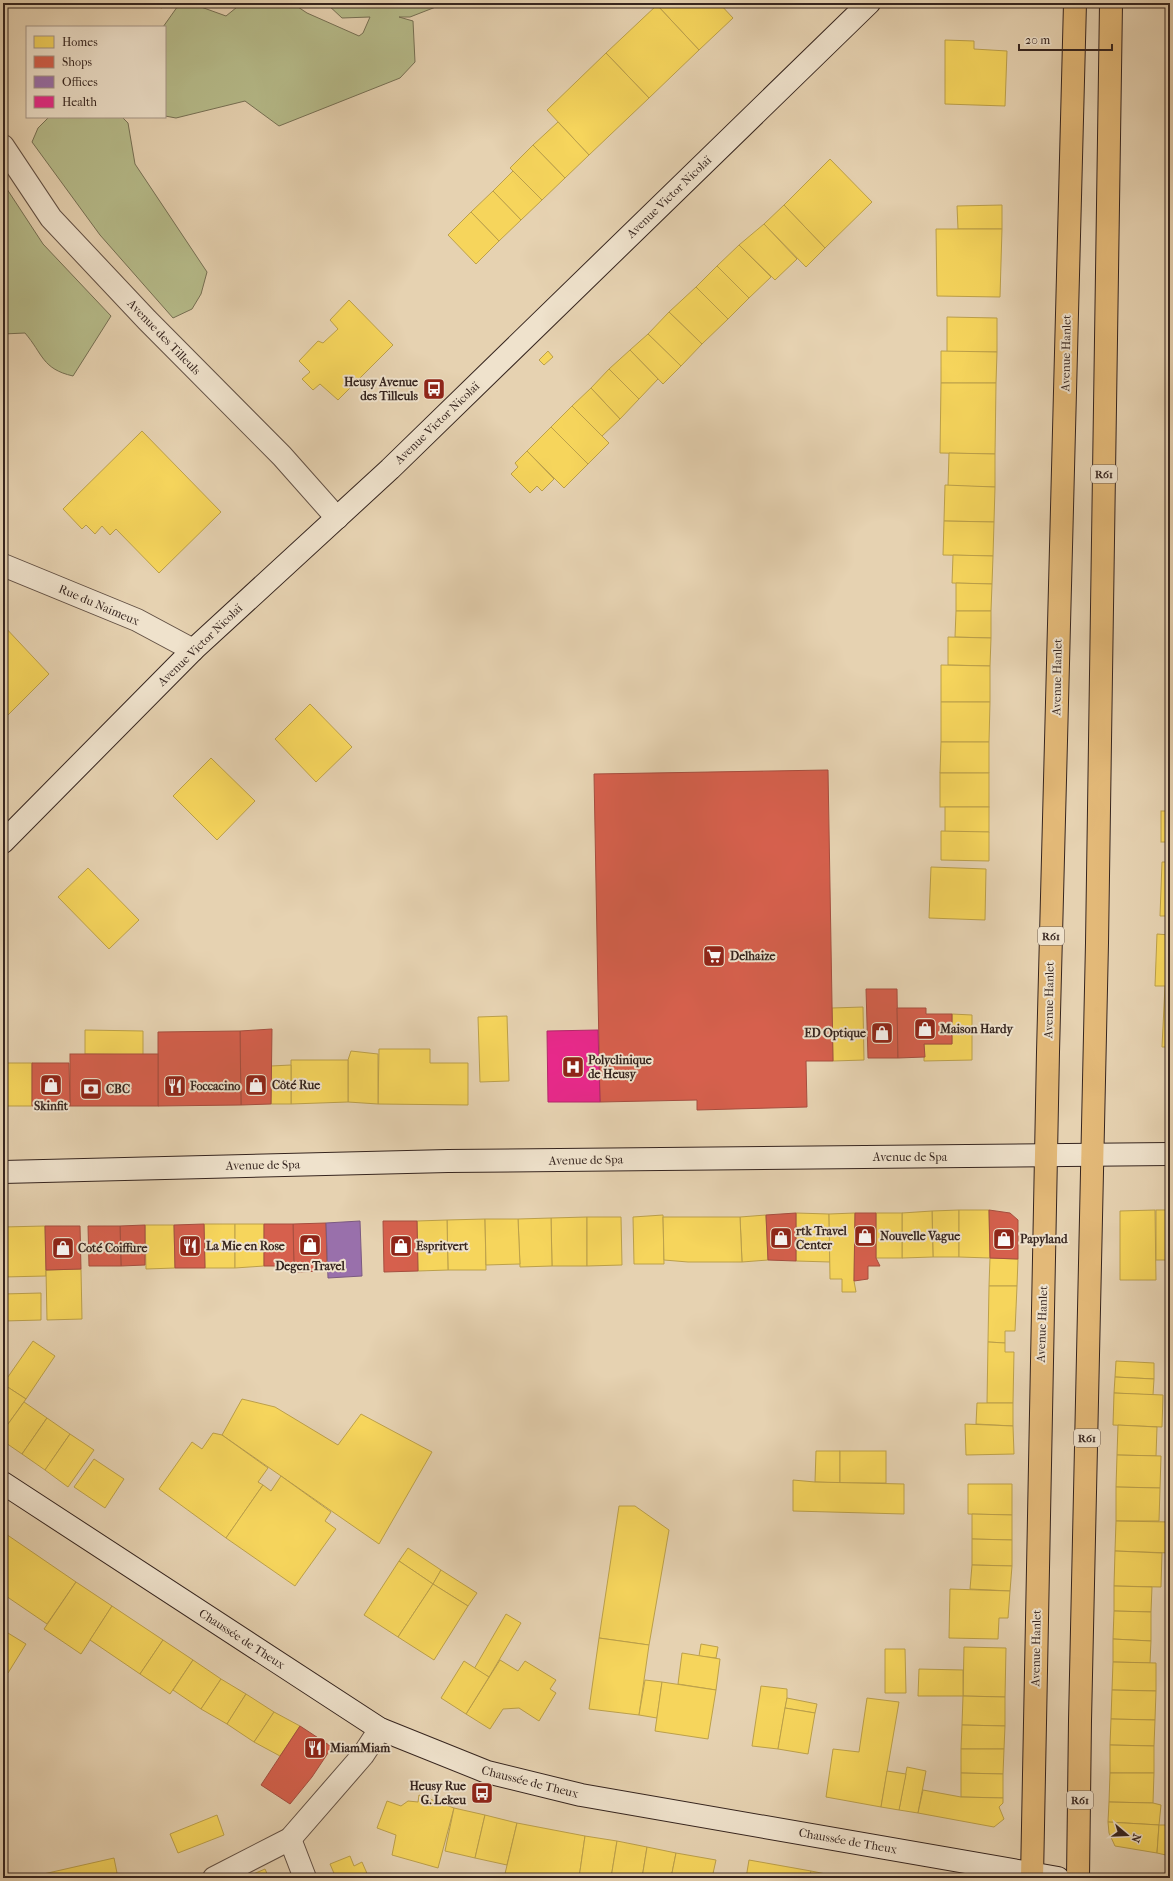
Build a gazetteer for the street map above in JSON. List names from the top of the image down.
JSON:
{
  "streets": {
    "highway": ["Avenue Hanlet", "R61"],
    "street": [
      "Avenue Victor Nicolaï",
      "Avenue des Tilleuls",
      "Rue du Naimeux",
      "Avenue de Spa",
      "Chaussée de Theux"
    ]
  },
  "crossings": [
    ["Avenue Victor Nicolaï", "Avenue des Tilleuls"],
    ["Avenue Victor Nicolaï", "Rue du Naimeux"],
    ["Avenue Hanlet", "Avenue de Spa"],
    ["Avenue Hanlet", "Chaussée de Theux"],
    ["R61", "Avenue de Spa"]
  ],
  "places": {
    "bus stop": ["Heusy Avenue des Tilleuls", "Heusy Rue G. Lekeu"],
    "supermarket": ["Delhaize"],
    "shop": [
      "Maison Hardy",
      "ED Optique",
      "Skinfit",
      "Côté Rue",
      "Nouvelle Vague",
      "rtk Travel Center",
      "Papyland",
      "Degen Travel",
      "Espritvert",
      "Coté Coiffure"
    ],
    "hospital": ["Polyclinique de Heusy"],
    "restaurant": ["Foccacino", "La Mie en Rose", "MiamMiam"],
    "bank": ["CBC"]
  },
  "legend": [
    "Homes",
    "Shops",
    "Offices",
    "Health"
  ],
  "scale_bar": "20 m",
  "north": "right"
}
